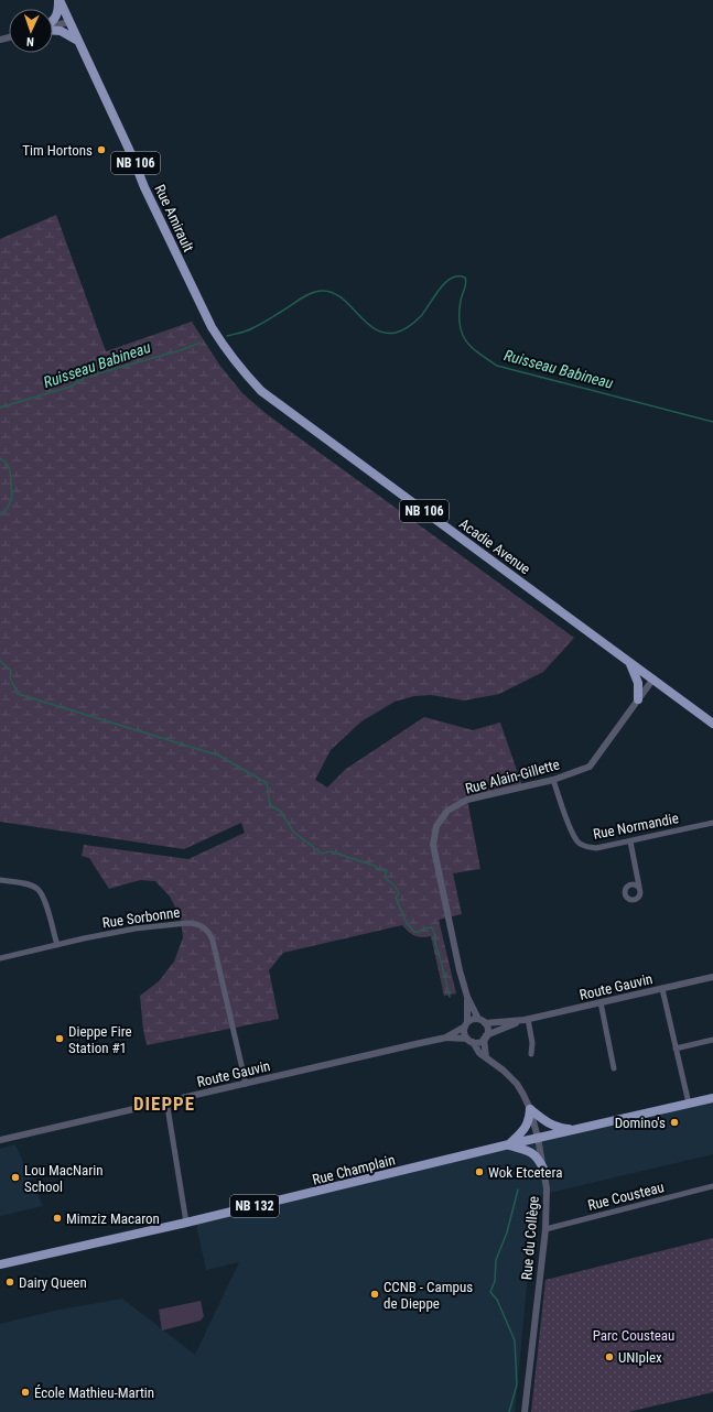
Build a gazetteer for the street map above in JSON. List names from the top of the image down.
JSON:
{
  "streets": {
    "main road": [
      "NB 106",
      "Rue Amirault",
      "Acadie Avenue",
      "Rue Champlain",
      "NB 132"
    ],
    "street": [
      "Rue Alain-Gillette",
      "Rue Normandie",
      "Rue Sorbonne",
      "Route Gauvin",
      "Rue Cousteau",
      "Rue du Collège"
    ]
  },
  "crossings": [
    ["Rue Amirault", "Acadie Avenue"],
    ["Acadie Avenue", "Rue Alain-Gillette"],
    ["Rue Alain-Gillette", "Rue Normandie"],
    ["Rue Alain-Gillette", "Route Gauvin"],
    ["Rue Alain-Gillette", "Rue du Collège"],
    ["Rue Sorbonne", "Route Gauvin"],
    ["Route Gauvin", "Rue du Collège"],
    ["Rue Champlain", "Rue du Collège"],
    ["Rue Cousteau", "Rue du Collège"]
  ],
  "districts": ["DIEPPE"],
  "water": ["Ruisseau Babineau"],
  "parks": ["Parc Cousteau"],
  "places": [
    "Tim Hortons",
    "Dieppe Fire Station #1",
    "Domino's",
    "Wok Etcetera",
    "Lou MacNarin School",
    "Mimziz Macaron",
    "Dairy Queen",
    "CCNB - Campus de Dieppe",
    "UNIplex",
    "École Mathieu-Martin"
  ],
  "north": "bottom"
}
